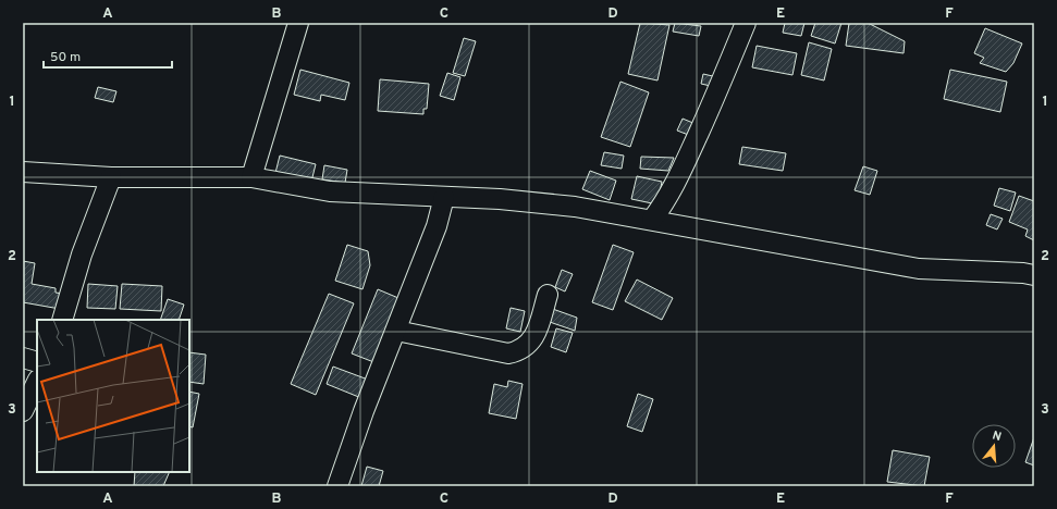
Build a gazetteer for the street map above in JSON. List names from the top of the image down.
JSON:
{
  "scale_bar": "50 m",
  "north": "top",
  "grid": {
    "columns": [
      "A",
      "B",
      "C",
      "D",
      "E",
      "F"
    ],
    "rows": ["1", "2", "3"]
  }
}
